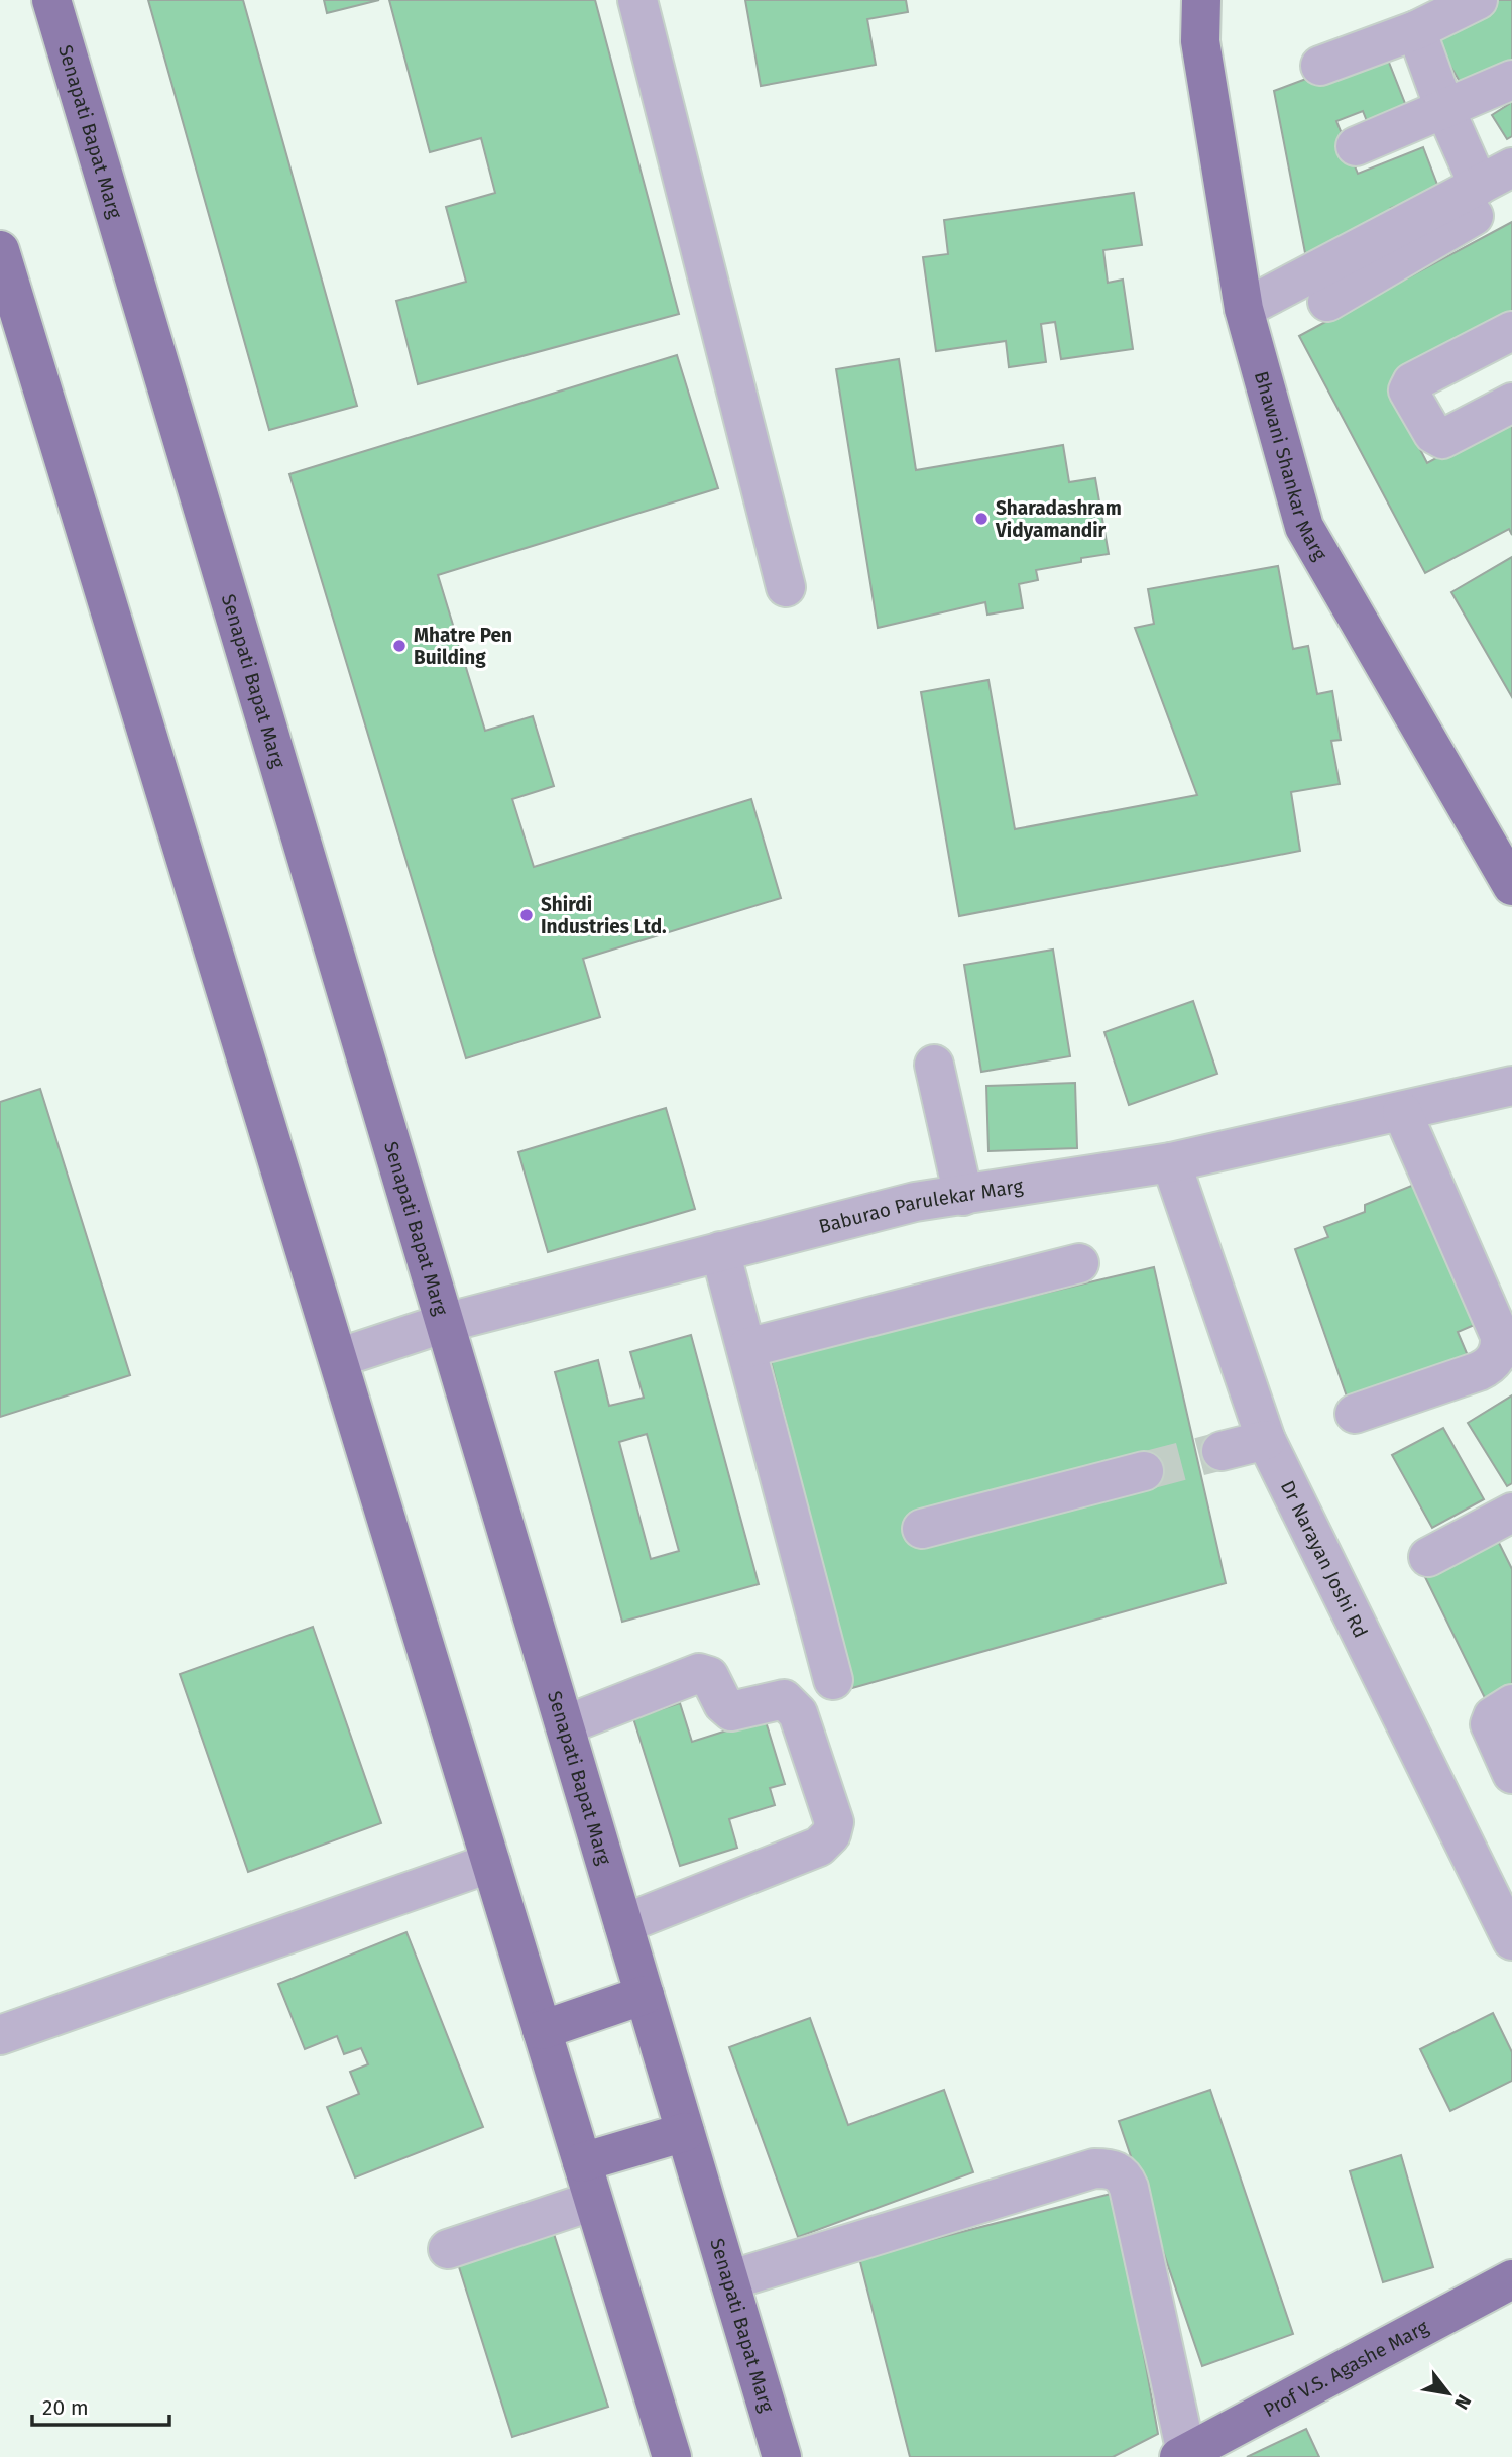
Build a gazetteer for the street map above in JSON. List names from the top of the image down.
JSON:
{
  "streets": {
    "main road": ["Senapati Bapat Marg", "Bhawani Shankar Marg", "Prof V.S. Agashe Marg"],
    "street": ["Baburao Parulekar Marg", "Dr Narayan Joshi Rd"]
  },
  "crossings": [
    ["Senapati Bapat Marg", "Baburao Parulekar Marg"],
    ["Baburao Parulekar Marg", "Dr Narayan Joshi Rd"]
  ],
  "places": ["Sharadashram Vidyamandir", "Mhatre Pen Building", "Shirdi Industries Ltd."],
  "scale_bar": "20 m",
  "north": "bottom right"
}
